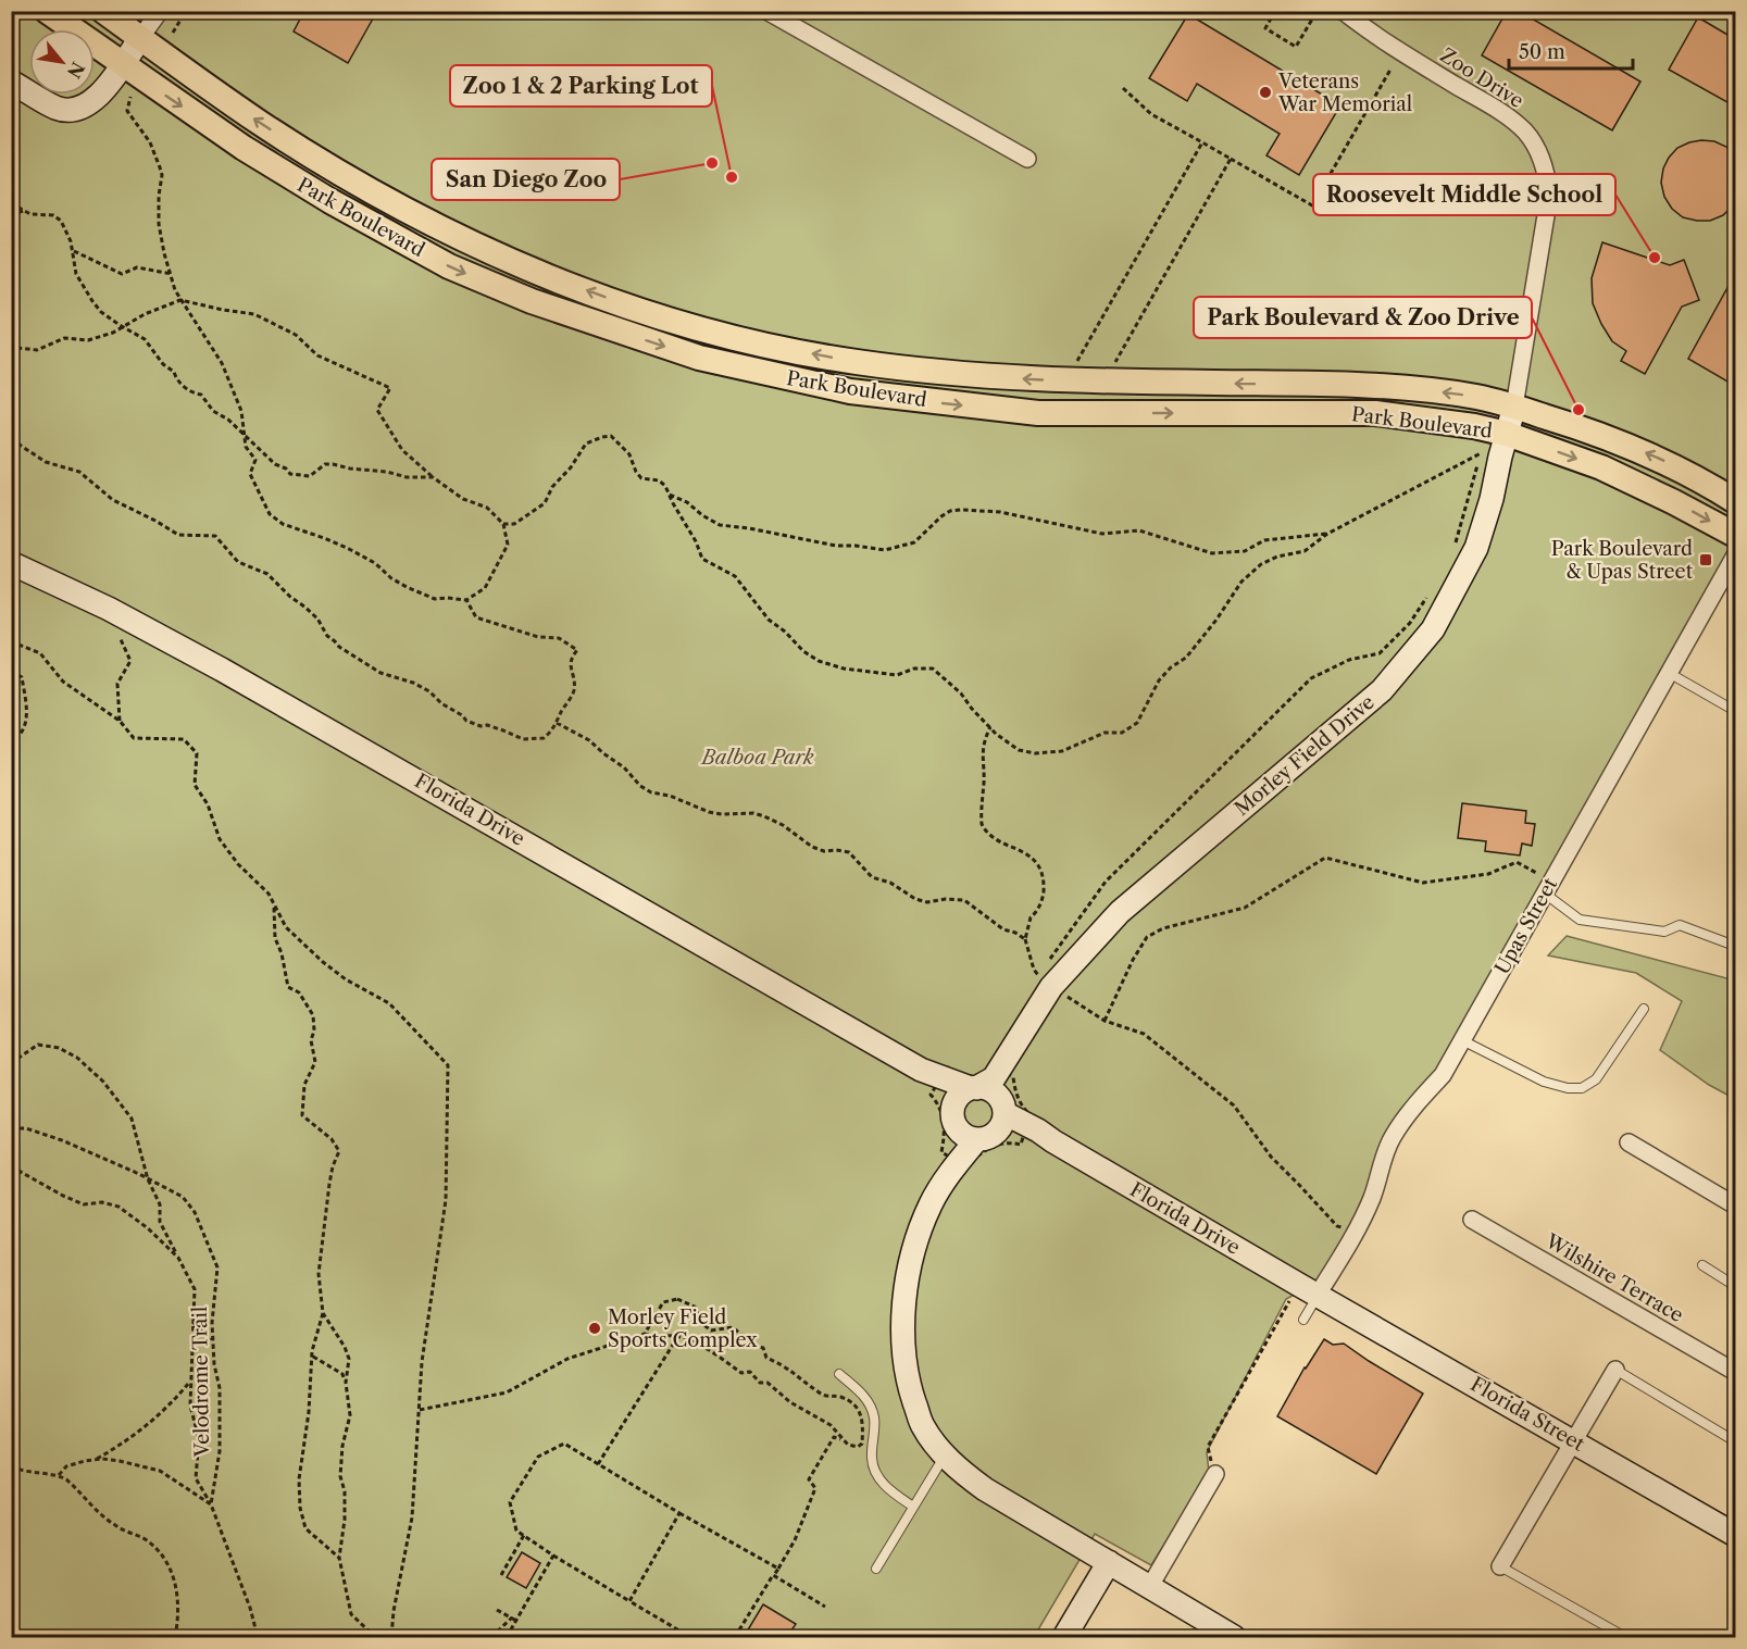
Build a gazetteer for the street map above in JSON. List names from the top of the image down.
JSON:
{
  "streets": {
    "main road": ["Park Boulevard"],
    "street": [
      "Zoo Drive",
      "Morley Field Drive",
      "Florida Drive",
      "Upas Street",
      "Wilshire Terrace",
      "Florida Street"
    ],
    "path": ["Velodrome Trail"]
  },
  "crossings": [
    ["Zoo Drive", "Park Boulevard"],
    ["Zoo Drive", "Morley Field Drive"],
    ["Park Boulevard", "Morley Field Drive"],
    ["Morley Field Drive", "Florida Drive"],
    ["Florida Drive", "Upas Street"],
    ["Florida Drive", "Florida Street"],
    ["Upas Street", "Florida Street"]
  ],
  "parks": ["Balboa Park"],
  "places": {
    "other": [
      "Veterans War Memorial",
      "San Diego Zoo",
      "Zoo 1 & 2 Parking Lot",
      "Roosevelt Middle School",
      "Park Boulevard & Zoo Drive",
      "Morley Field Sports Complex"
    ],
    "transit": ["Park Boulevard & Upas Street"]
  },
  "scale_bar": "50 m",
  "north": "bottom right"
}
